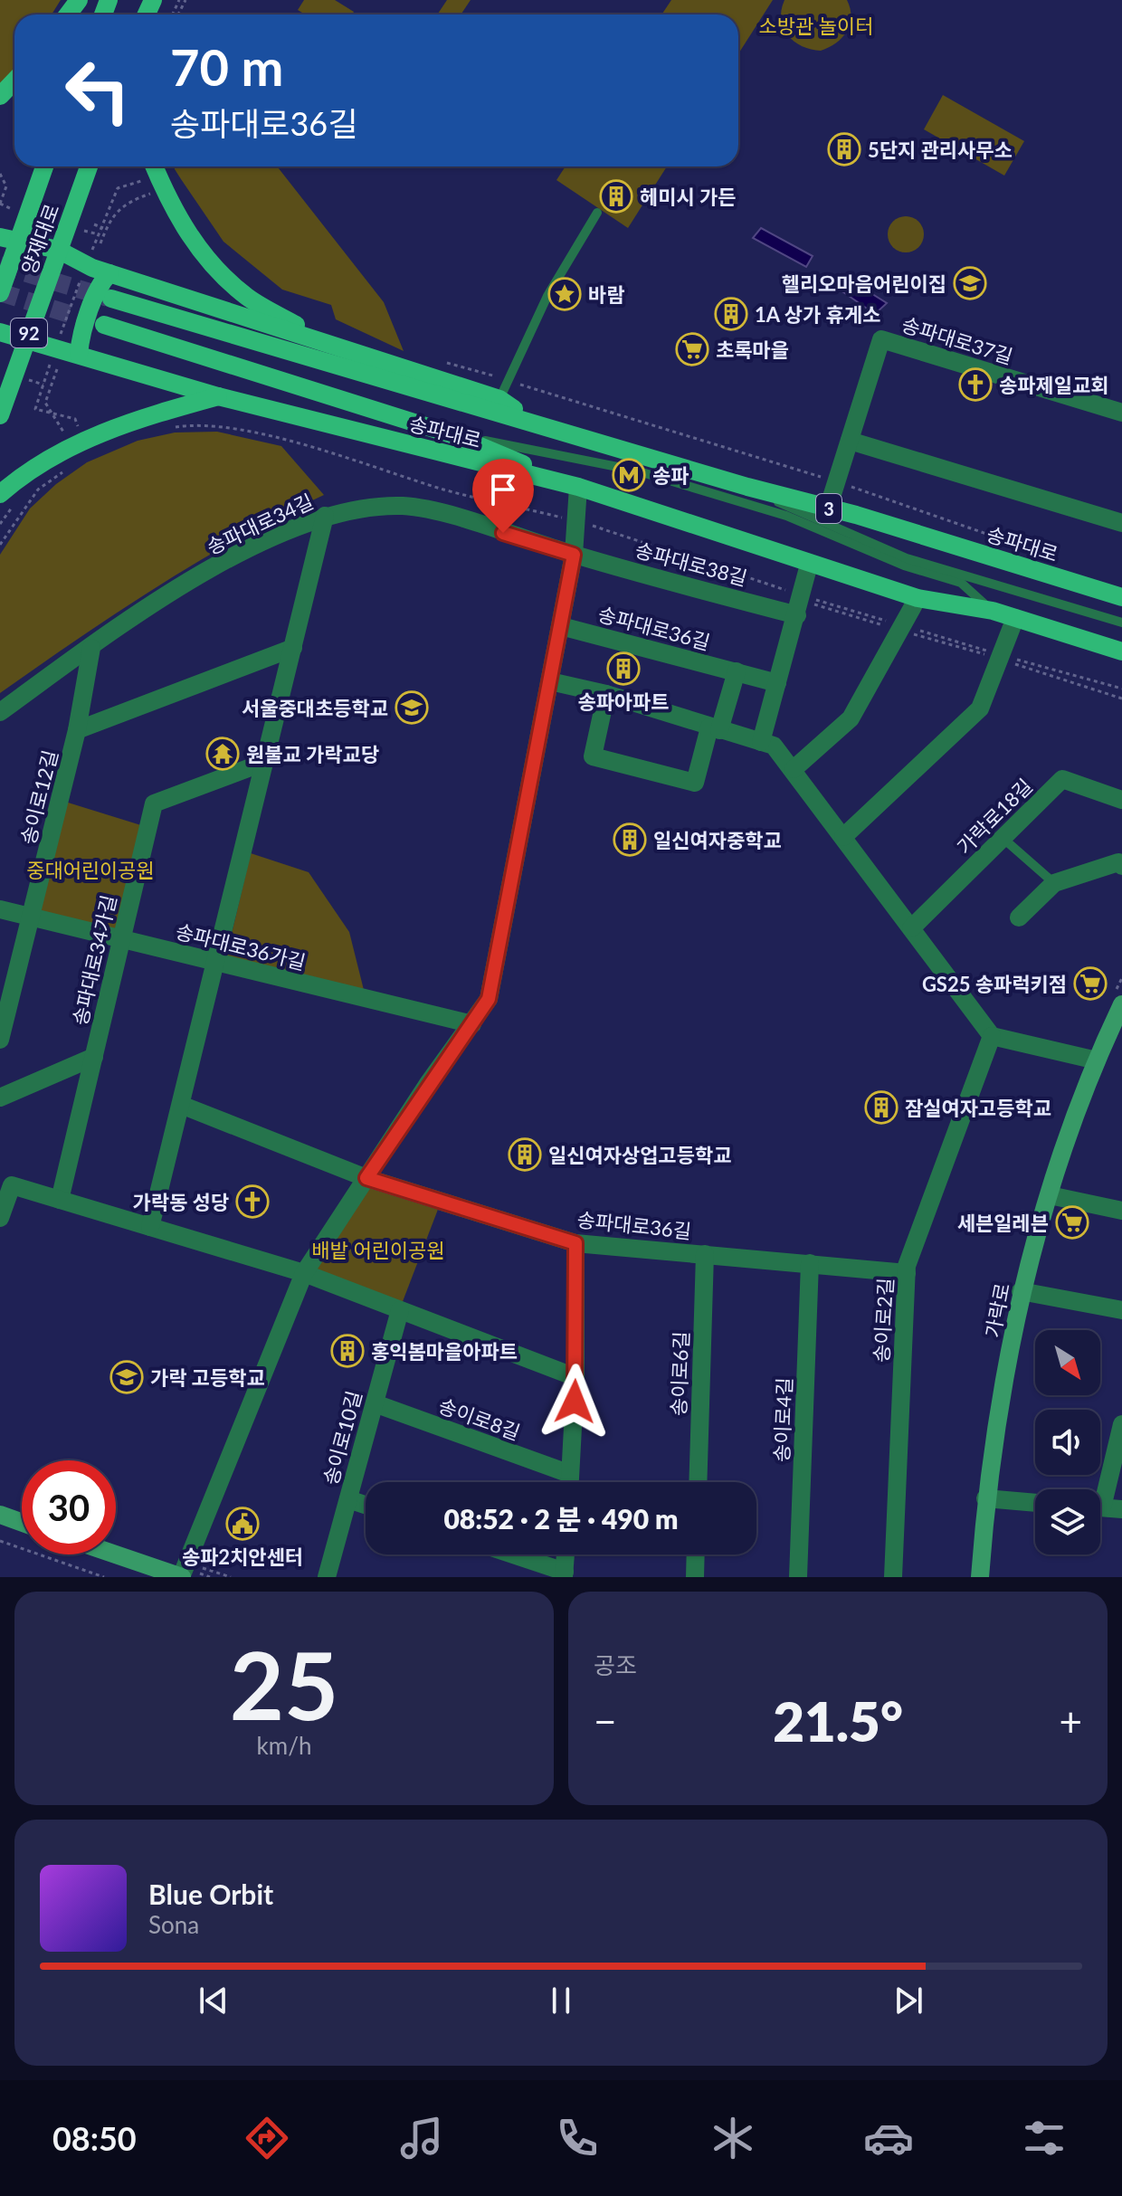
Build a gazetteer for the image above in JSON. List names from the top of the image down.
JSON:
{
  "streets": {
    "main road": [
      "양재대로",
      "92",
      "송파대로",
      "3"
    ],
    "street": [
      "송파대로37길",
      "송파대로34길",
      "송파대로38길",
      "송파대로36길",
      "송이로12길",
      "가락로18길",
      "송파대로36가길",
      "송파대로34가길",
      "가락로",
      "송이로2길",
      "송이로6길",
      "송이로8길",
      "송이로4길",
      "송이로10길"
    ]
  },
  "crossings": [
    ["양재대로", "송파대로"],
    ["송파대로37길", "송파대로"],
    ["송파대로", "3"],
    ["송파대로34길", "송파대로38길"],
    ["송파대로34길", "송이로12길"],
    ["송파대로36길", "송이로2길"],
    ["송파대로36길", "송이로6길"],
    ["송파대로36길", "송이로4길"],
    ["송이로12길", "송파대로36가길"],
    ["송파대로36가길", "송파대로34가길"],
    ["송이로8길", "송이로10길"]
  ],
  "parks": ["소방관 놀이터", "중대어린이공원", "배밭 어린이공원"],
  "places": {
    "building": [
      "5단지 관리사무소",
      "헤미시 가든",
      "1A 상가 휴게소",
      "송파아파트",
      "일신여자중학교",
      "잠실여자고등학교",
      "일신여자상업고등학교",
      "홍익봄마을아파트"
    ],
    "school or university": ["헬리오마음어린이집", "서울중대초등학교", "가락 고등학교"],
    "place": ["바람"],
    "supermarket": ["초록마을", "GS25 송파럭키점", "세븐일레븐"],
    "church": ["송파제일교회", "가락동 성당"],
    "metro station": ["송파"],
    "temple": ["원불교 가락교당"],
    "public building": ["송파2치안센터"]
  },
  "north": "bottom right",
  "page": {
    "turn": ["70 m", "송파대로36길"],
    "limit": "30",
    "trip": "08:52 · 2 분 · 490 m",
    "tile": [
      ["25", "km/h"],
      "공조"
    ],
    "heat": ["−", "21.5°", "+"],
    "song": ["Blue Orbit", "Sona"],
    "tabs": "08:50"
  }
}
